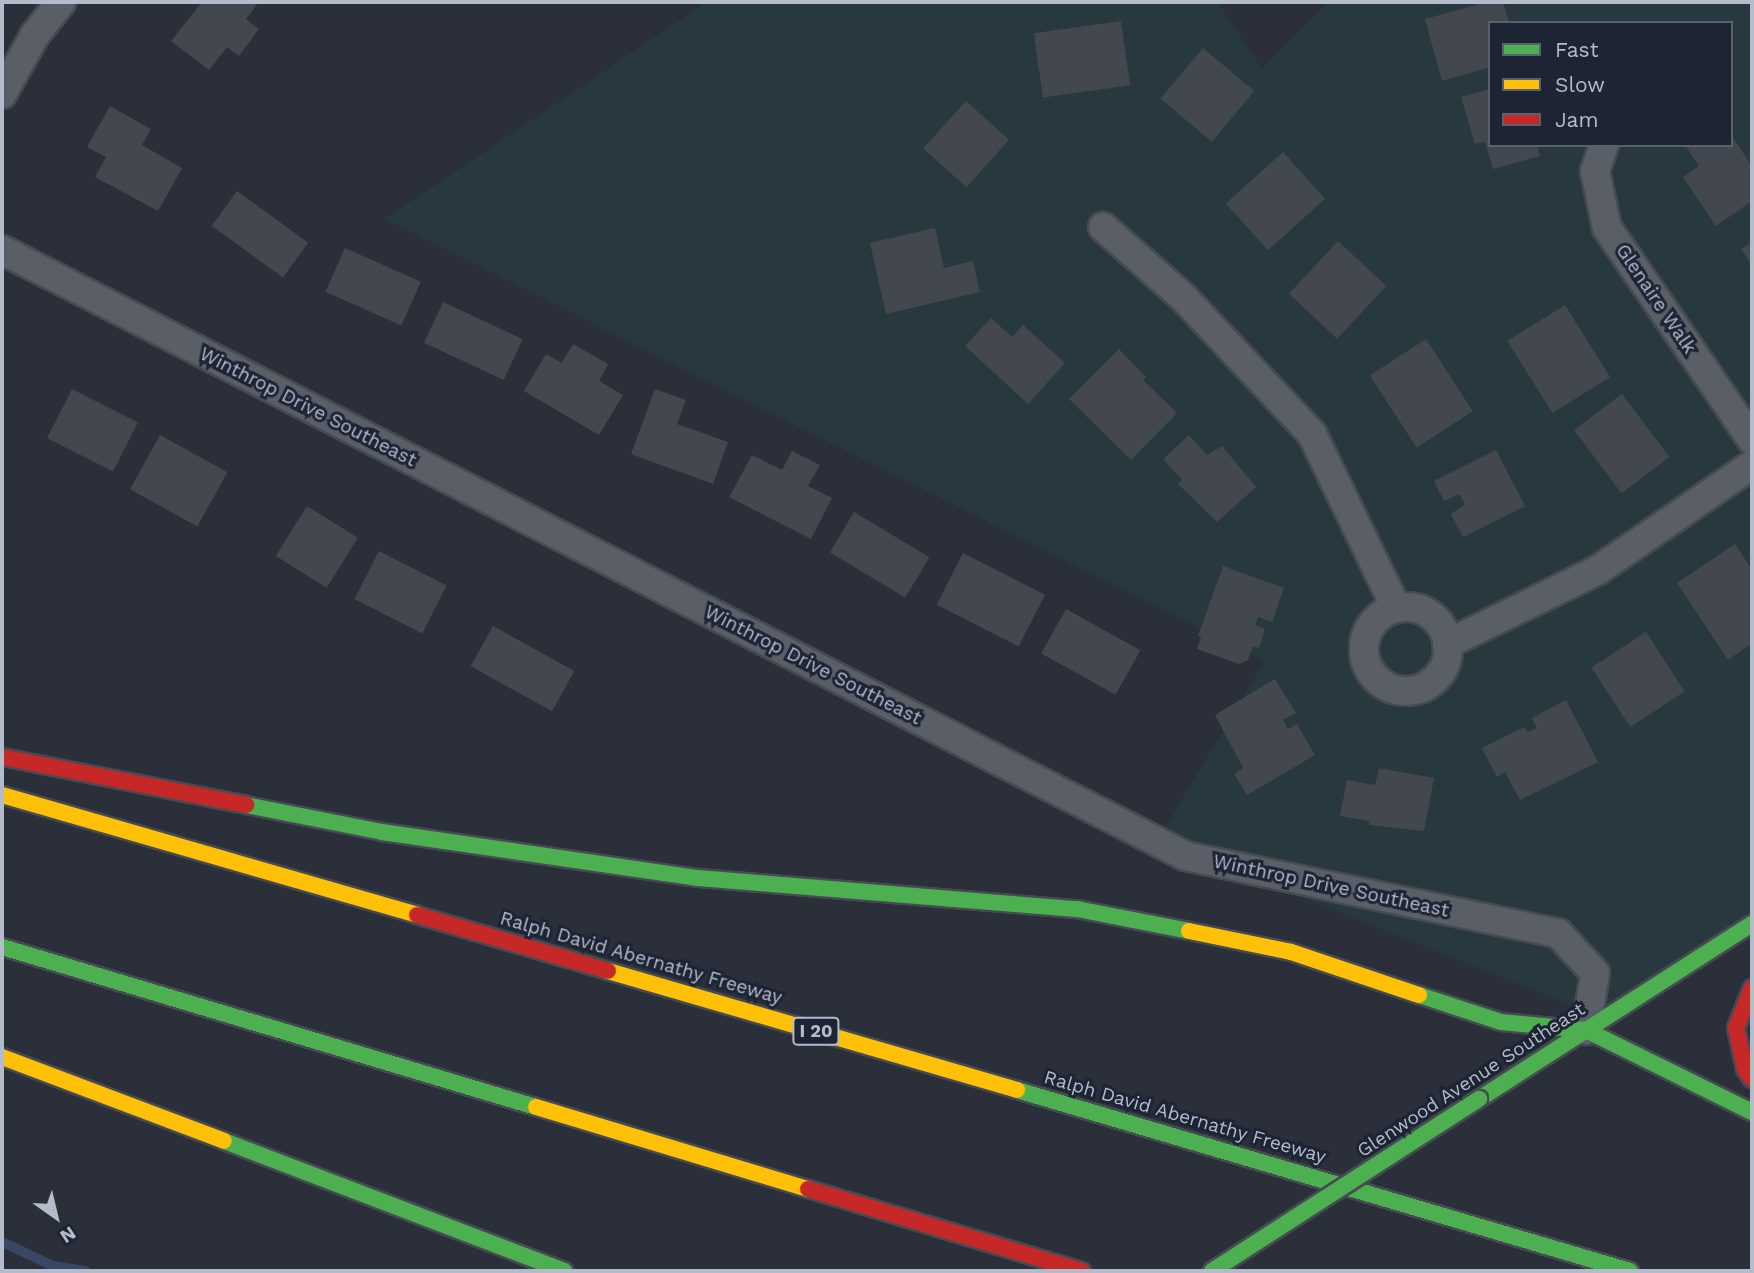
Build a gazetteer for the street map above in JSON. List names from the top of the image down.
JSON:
{
  "streets": {
    "main road": ["Ralph David Abernathy Freeway", "I 20", "Glenwood Avenue Southeast"],
    "street": ["Glenaire Walk", "Winthrop Drive Southeast"]
  },
  "crossings": [
    ["Winthrop Drive Southeast", "Glenwood Avenue Southeast"]
  ],
  "legend": ["Fast", "Slow", "Jam"],
  "north": "bottom right"
}
